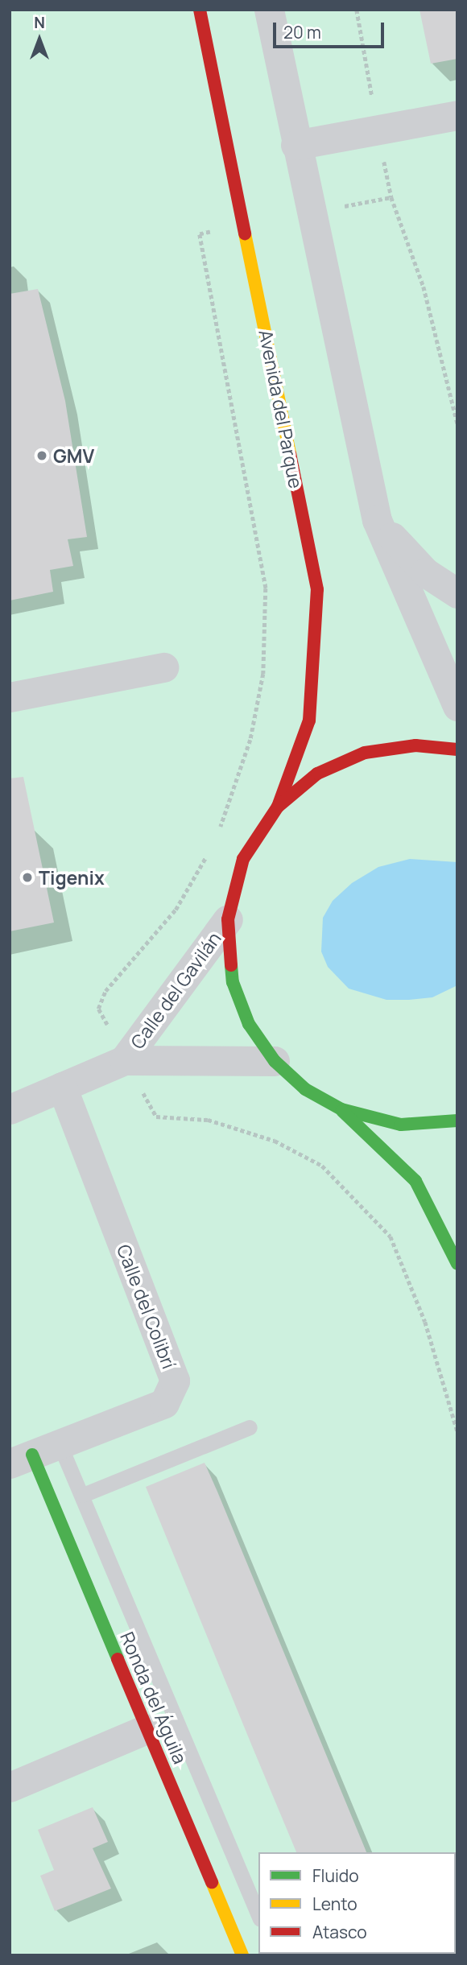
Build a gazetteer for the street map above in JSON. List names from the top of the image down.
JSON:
{
  "streets": {
    "street": [
      "Avenida del Parque",
      "Calle del Gavilán",
      "Calle del Colibrí",
      "Ronda del Águila"
    ]
  },
  "crossings": [
    ["Calle del Gavilán", "Calle del Colibrí"],
    ["Calle del Colibrí", "Ronda del Águila"]
  ],
  "places": ["GMV", "Tigenix"],
  "legend": ["Fluido", "Lento", "Atasco"],
  "scale_bar": "20 m",
  "north": "top"
}
